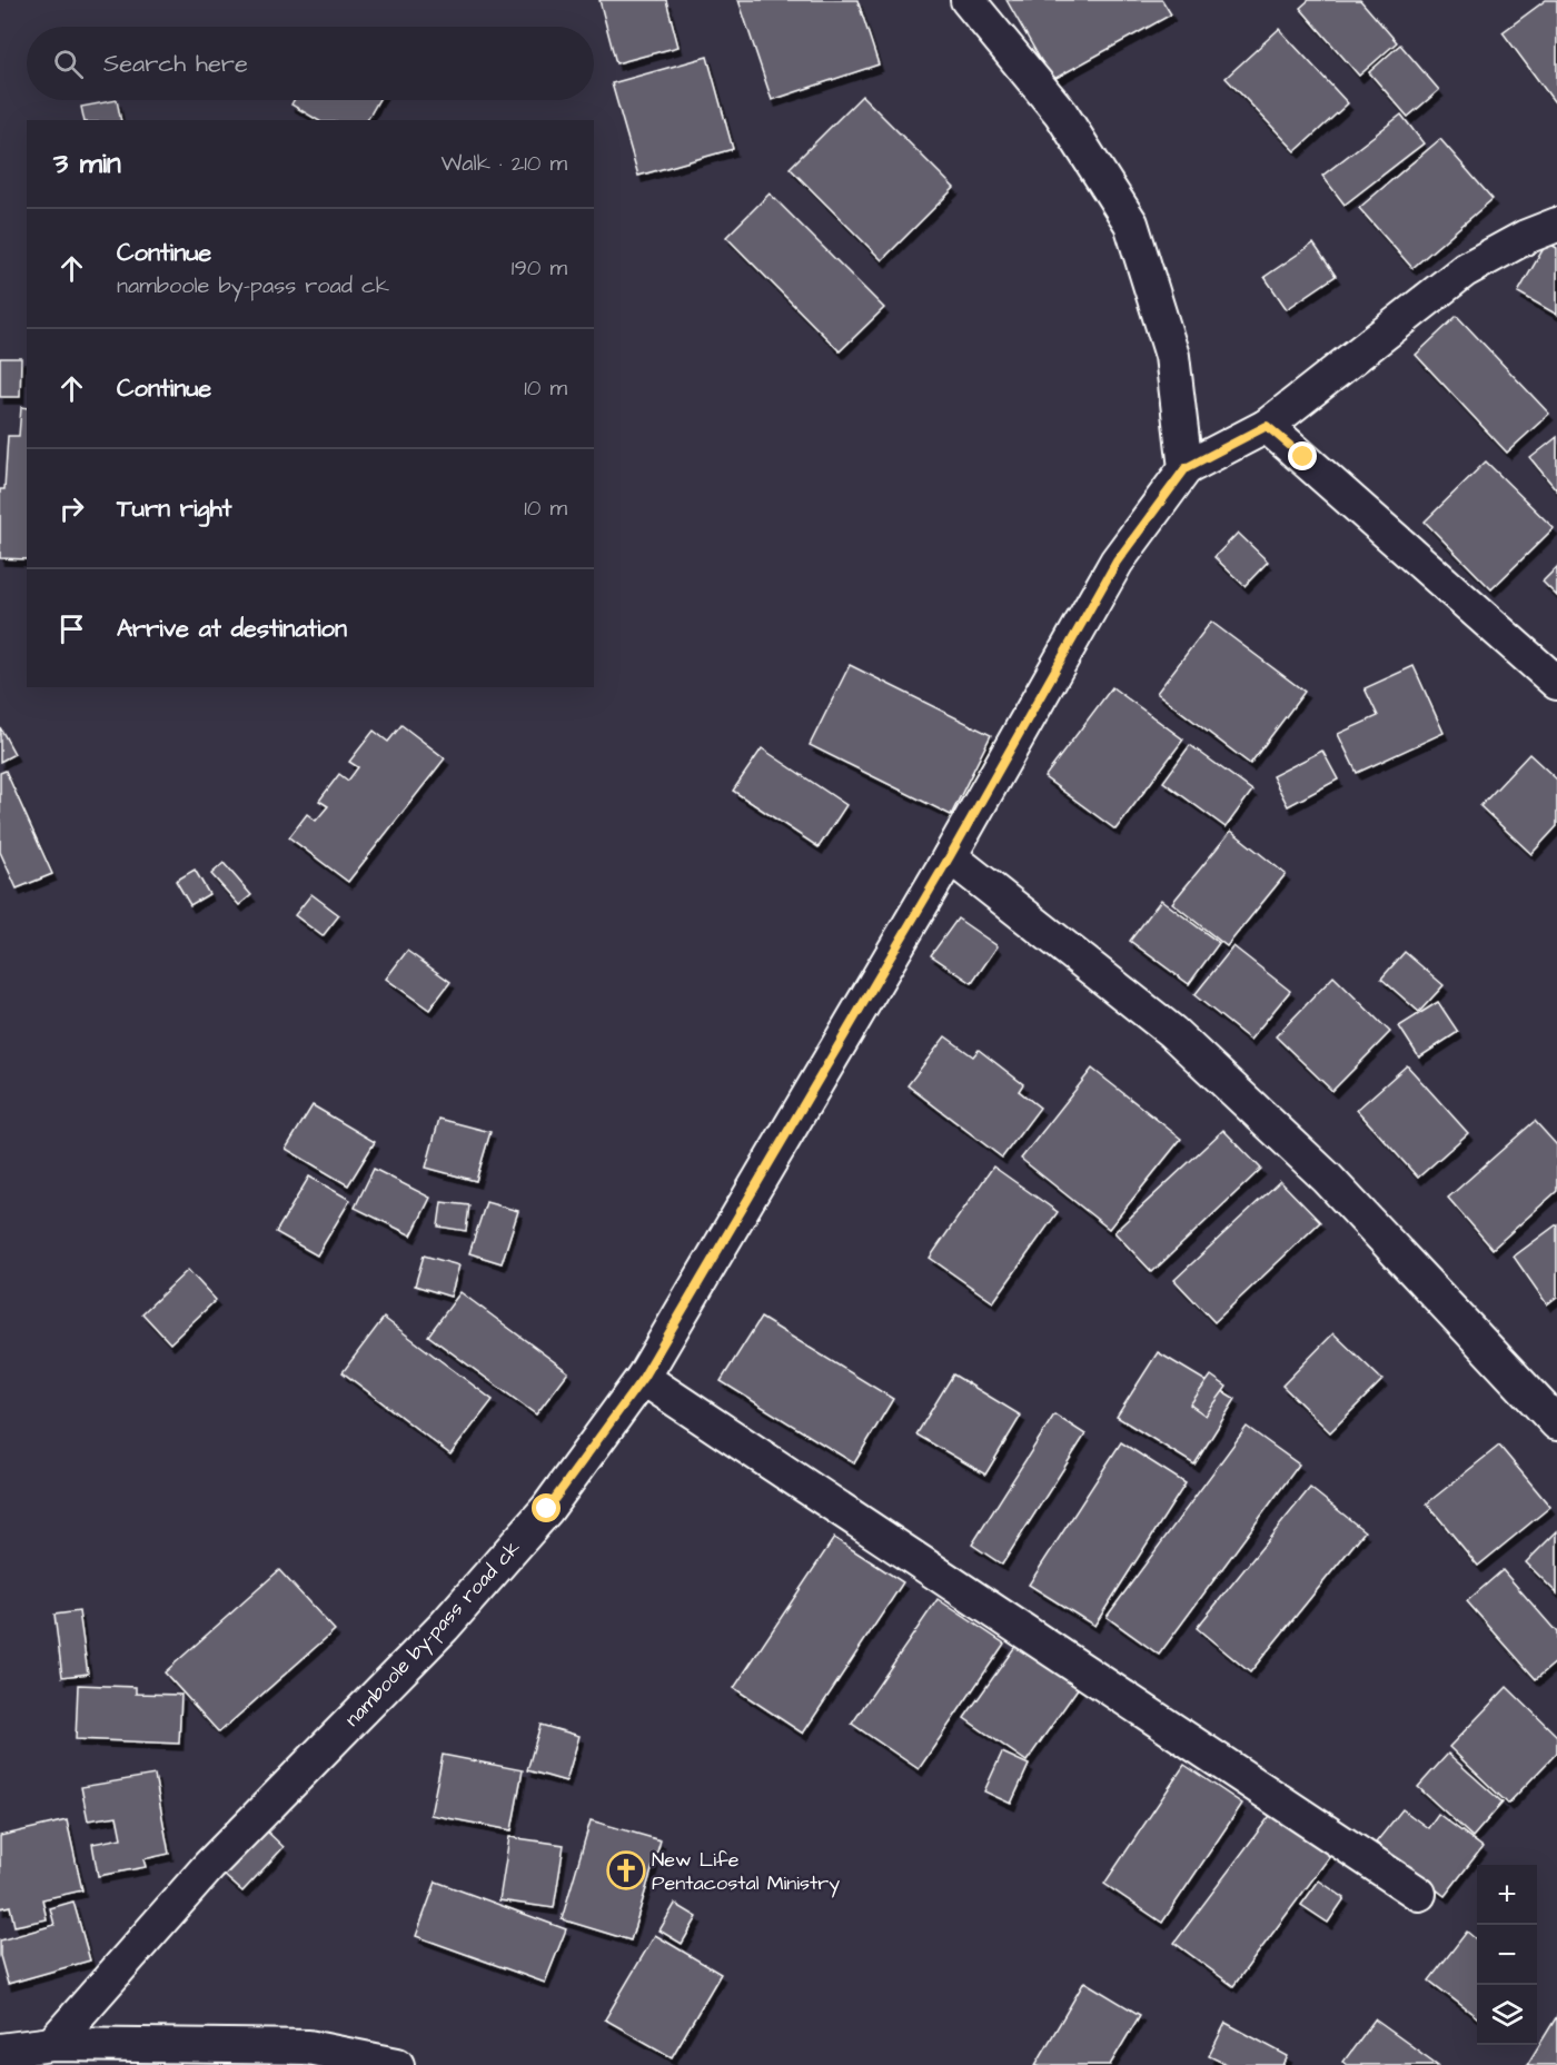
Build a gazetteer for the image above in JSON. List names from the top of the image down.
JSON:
{
  "streets": {
    "street": ["namboole by-pass road ck"]
  },
  "places": {
    "church": ["New Life Pentacostal Ministry"]
  },
  "page": {
    "search": "Search here",
    "heading": ["3 min", "Walk · 210 m"],
    "list": [
      ["Continue", "namboole by-pass road ck", "190 m"],
      ["Continue", "10 m"],
      ["Turn right", "10 m"],
      "Arrive at destination"
    ],
    "map_buttons": ["+", "−"]
  }
}
